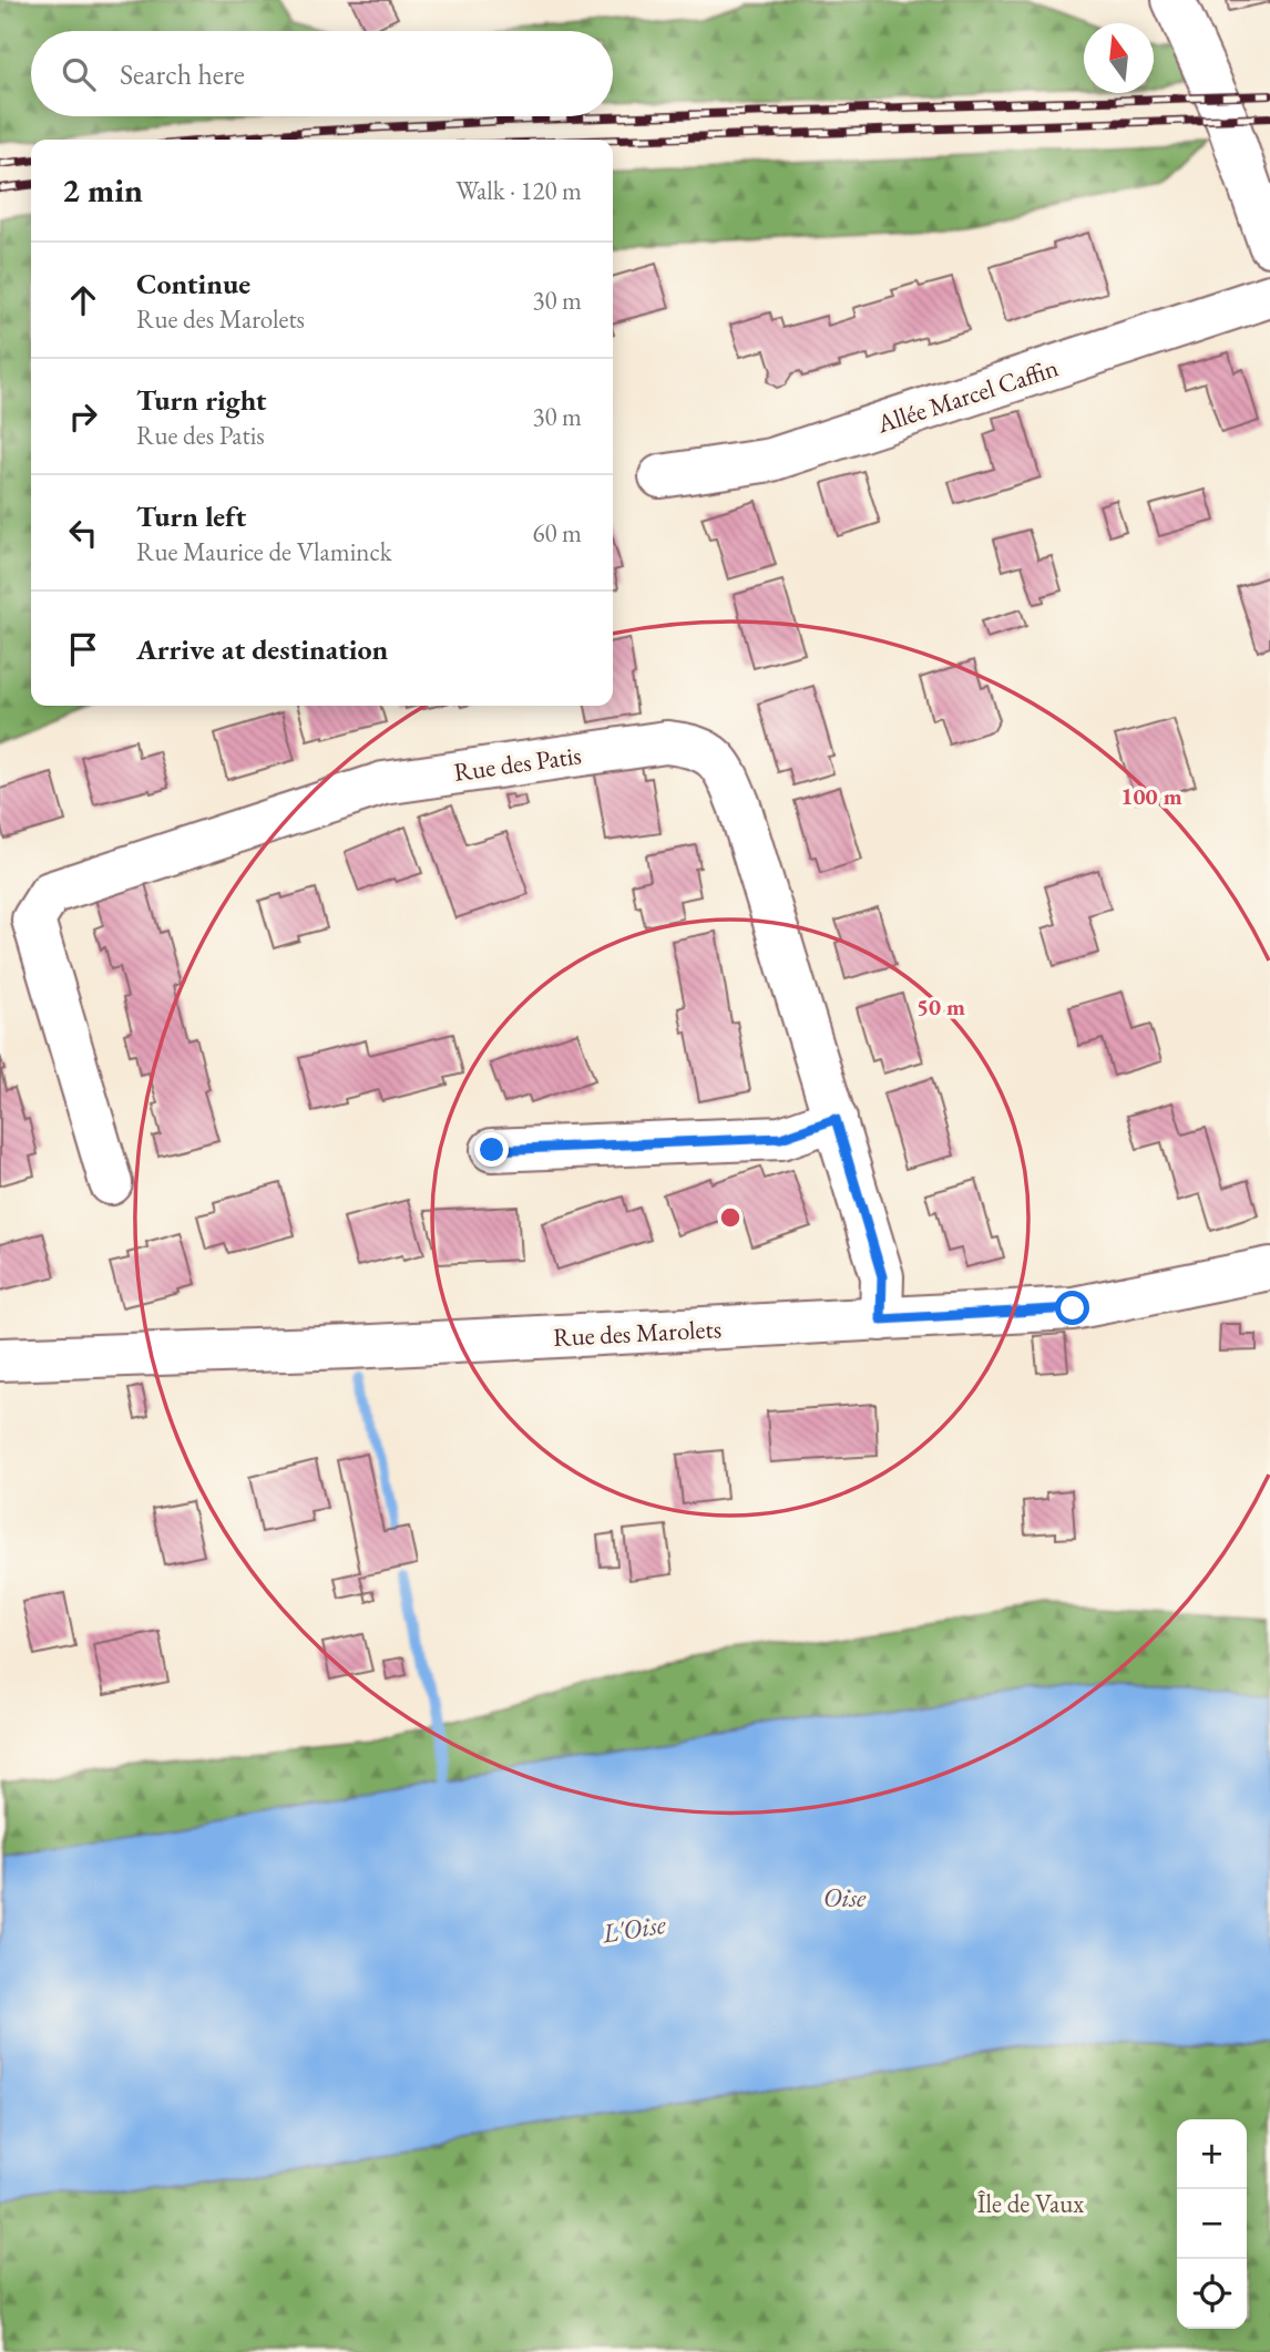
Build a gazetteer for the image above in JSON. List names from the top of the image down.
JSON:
{
  "streets": {
    "street": ["Allée Marcel Caffin", "Rue des Patis", "Rue des Marolets"]
  },
  "crossings": [
    ["Rue des Patis", "Rue des Marolets"]
  ],
  "water": ["Oise", "L'Oise"],
  "parks": ["Île de Vaux"],
  "north": "top",
  "page": {
    "search": "Search here",
    "heading": ["2 min", "Walk · 120 m"],
    "list": [
      ["Continue", "Rue des Marolets", "30 m"],
      ["Turn right", "Rue des Patis", "30 m"],
      ["Turn left", "Rue Maurice de Vlaminck", "60 m"],
      "Arrive at destination"
    ],
    "map_buttons": ["+", "−"]
  },
  "rings": ["100 m", "50 m"]
}
